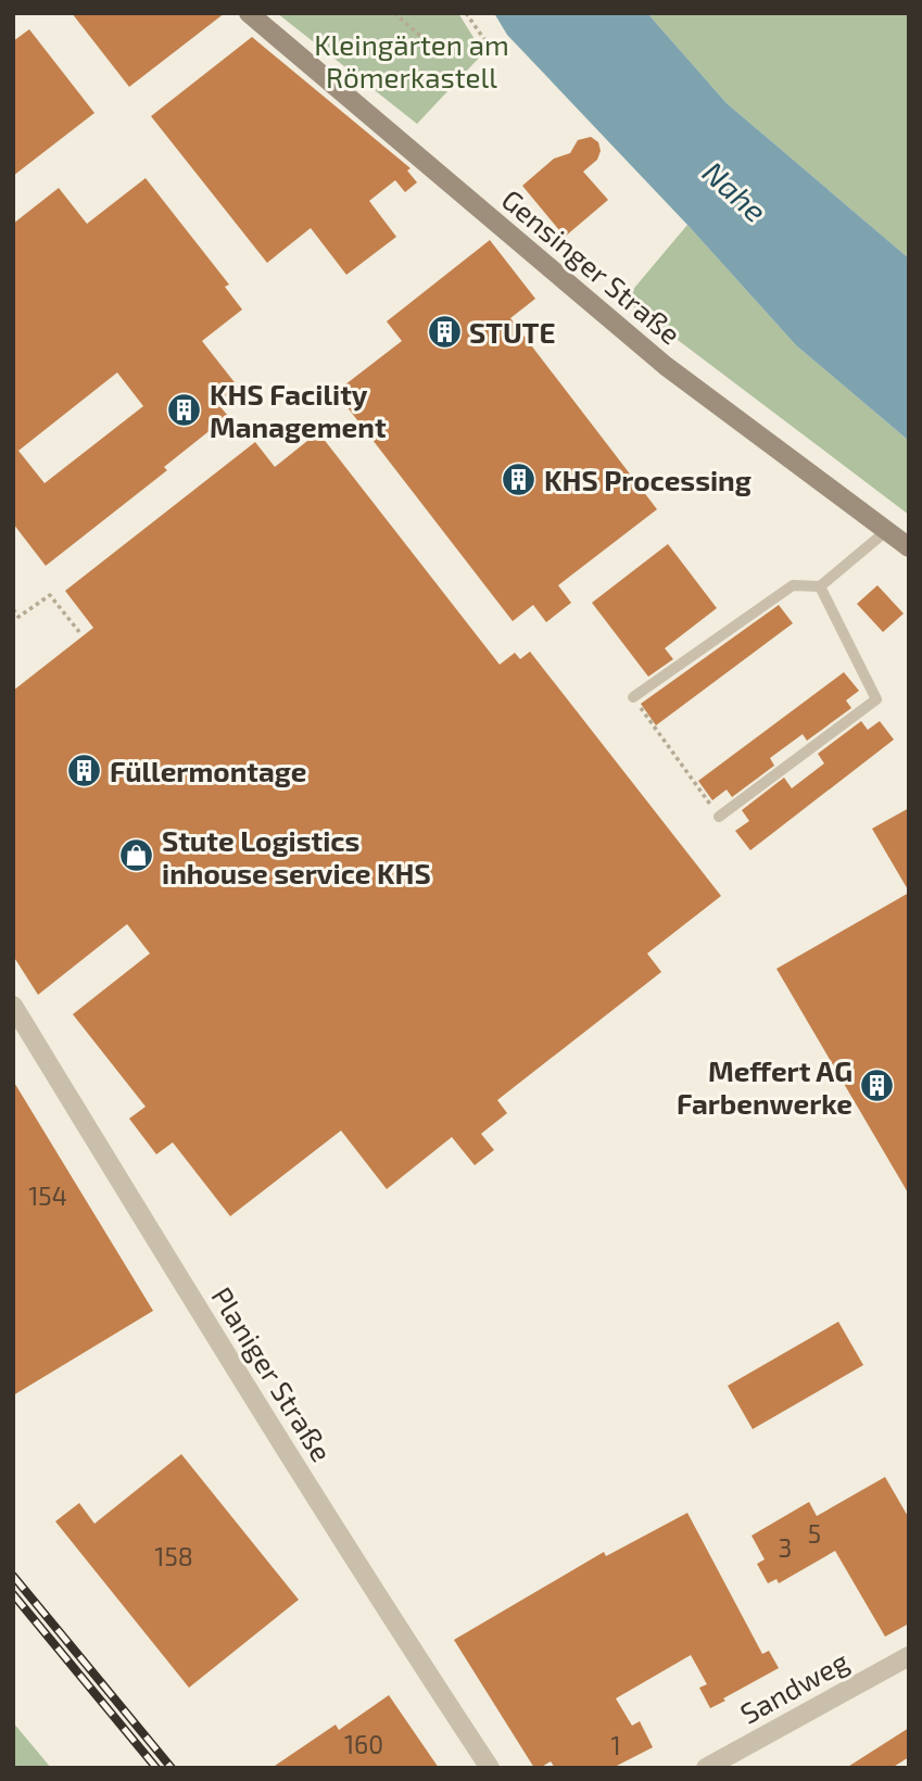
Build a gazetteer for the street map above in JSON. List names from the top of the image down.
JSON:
{
  "streets": {
    "street": ["Gensinger Straße", "Planiger Straße", "Sandweg"]
  },
  "water": ["Nahe"],
  "parks": ["Kleingärten am Römerkastell"],
  "places": {
    "building": [
      "STUTE",
      "KHS Facility Management",
      "KHS Processing",
      "Füllermontage",
      "Meffert AG Farbenwerke"
    ],
    "shop": ["Stute Logistics inhouse service KHS"]
  },
  "house_numbers": [
    "154",
    "5",
    "3",
    "158",
    "160",
    "1"
  ]
}
